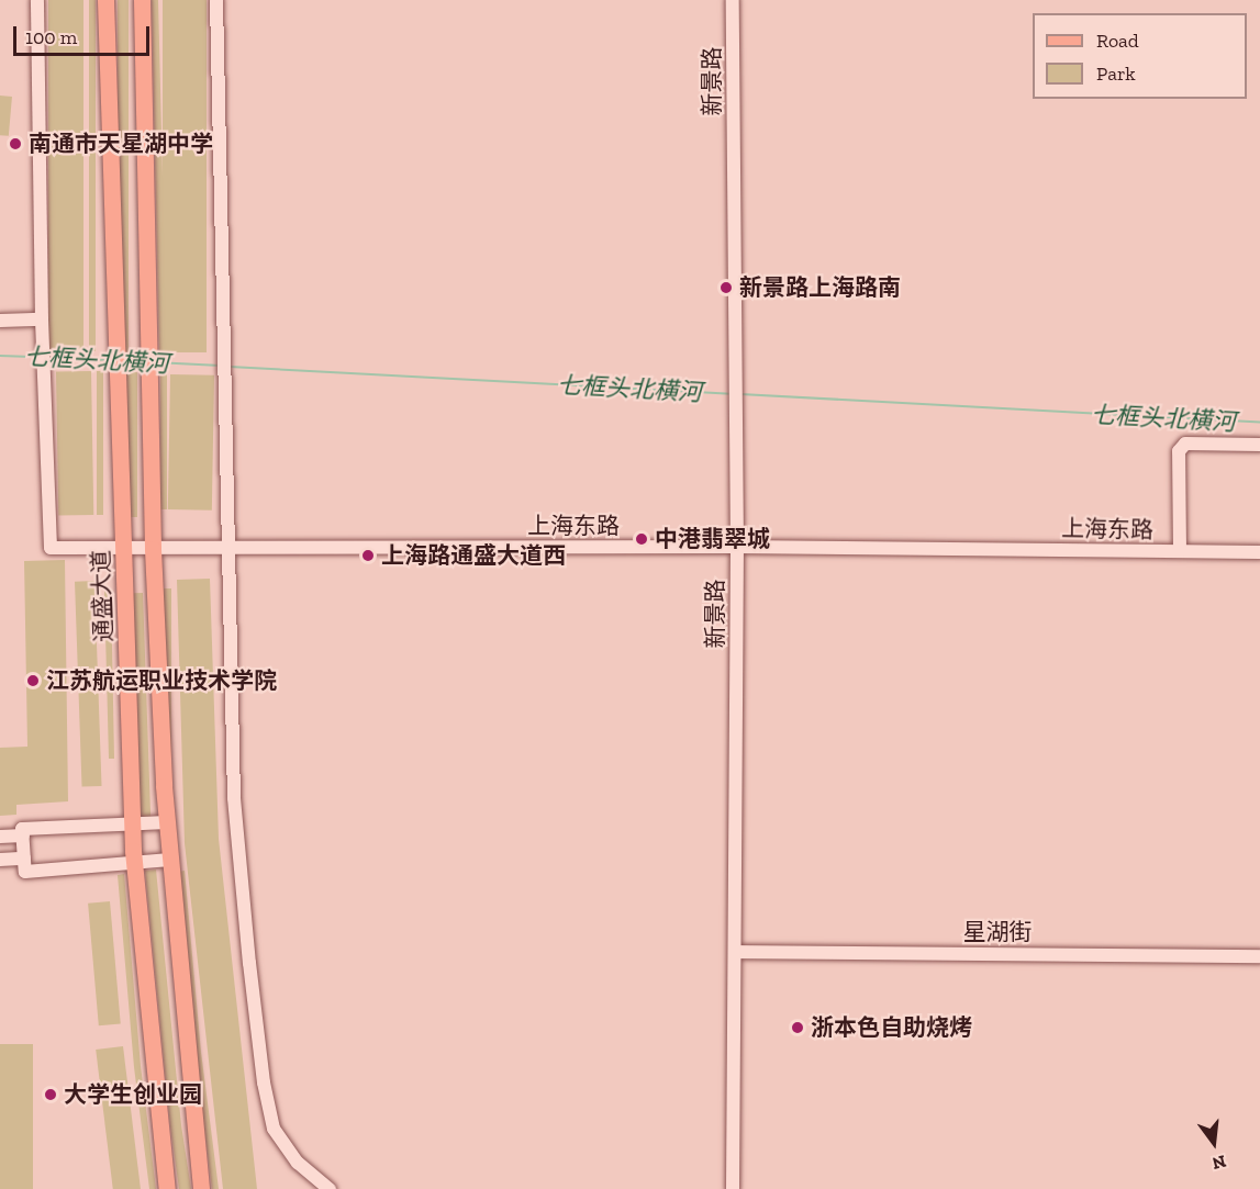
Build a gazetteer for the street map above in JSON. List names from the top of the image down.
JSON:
{
  "streets": {
    "main road": ["通盛大道"],
    "street": ["新景路", "上海东路", "星湖街"]
  },
  "crossings": [
    ["新景路", "上海东路"],
    ["新景路", "星湖街"],
    ["上海东路", "通盛大道"]
  ],
  "water": ["七框头北横河"],
  "places": [
    "南通市天星湖中学",
    "新景路上海路南",
    "中港翡翠城",
    "上海路通盛大道西",
    "江苏航运职业技术学院",
    "浙本色自助烧烤",
    "大学生创业园"
  ],
  "legend": ["Road", "Park"],
  "scale_bar": "100 m",
  "north": "bottom"
}
